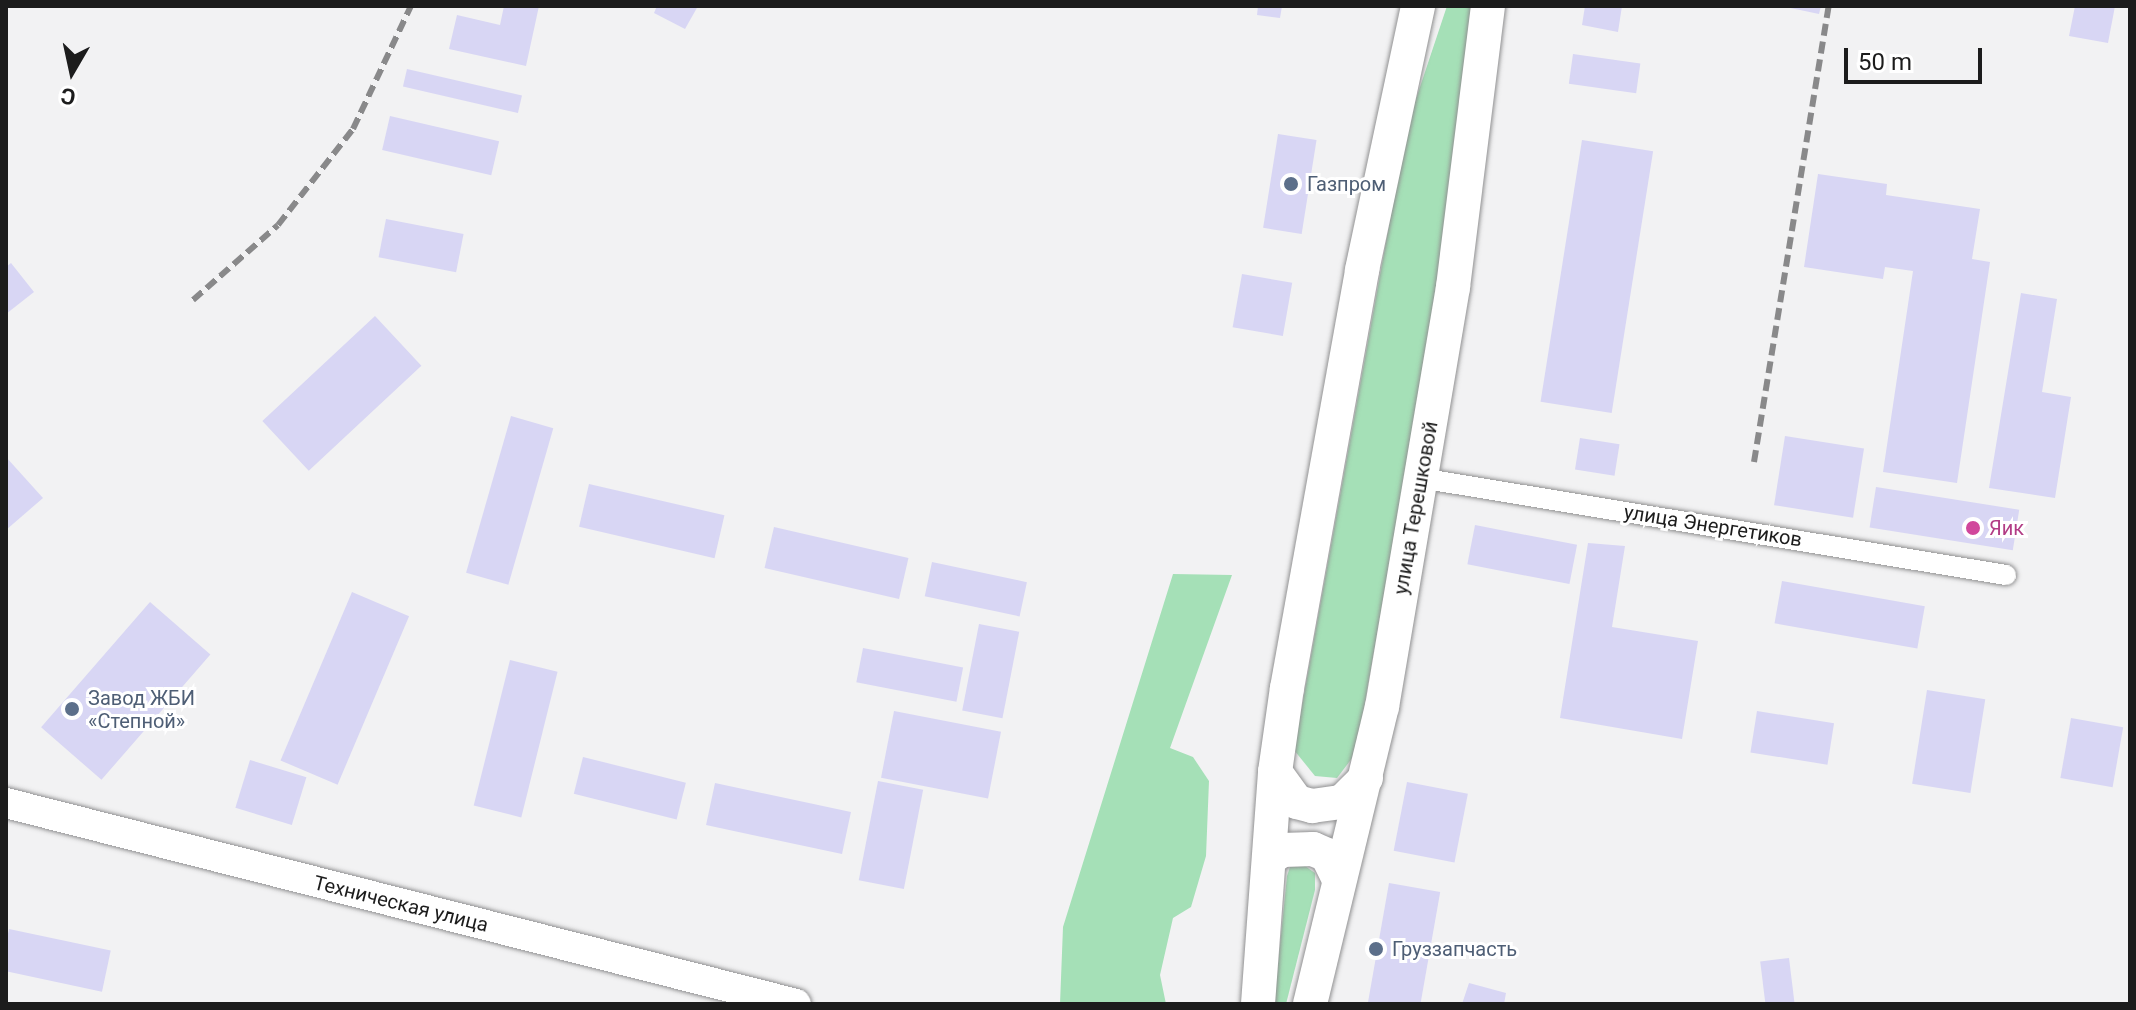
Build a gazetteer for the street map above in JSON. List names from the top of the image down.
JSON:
{
  "streets": {
    "main road": ["улица Терешковой"],
    "street": ["улица Энергетиков", "Техническая улица"]
  },
  "crossings": [
    ["улица Терешковой", "улица Энергетиков"]
  ],
  "places": [
    "Газпром",
    "Яик",
    "Завод ЖБИ «Степной»",
    "Груззапчасть"
  ],
  "scale_bar": "50 m",
  "north": "bottom"
}
